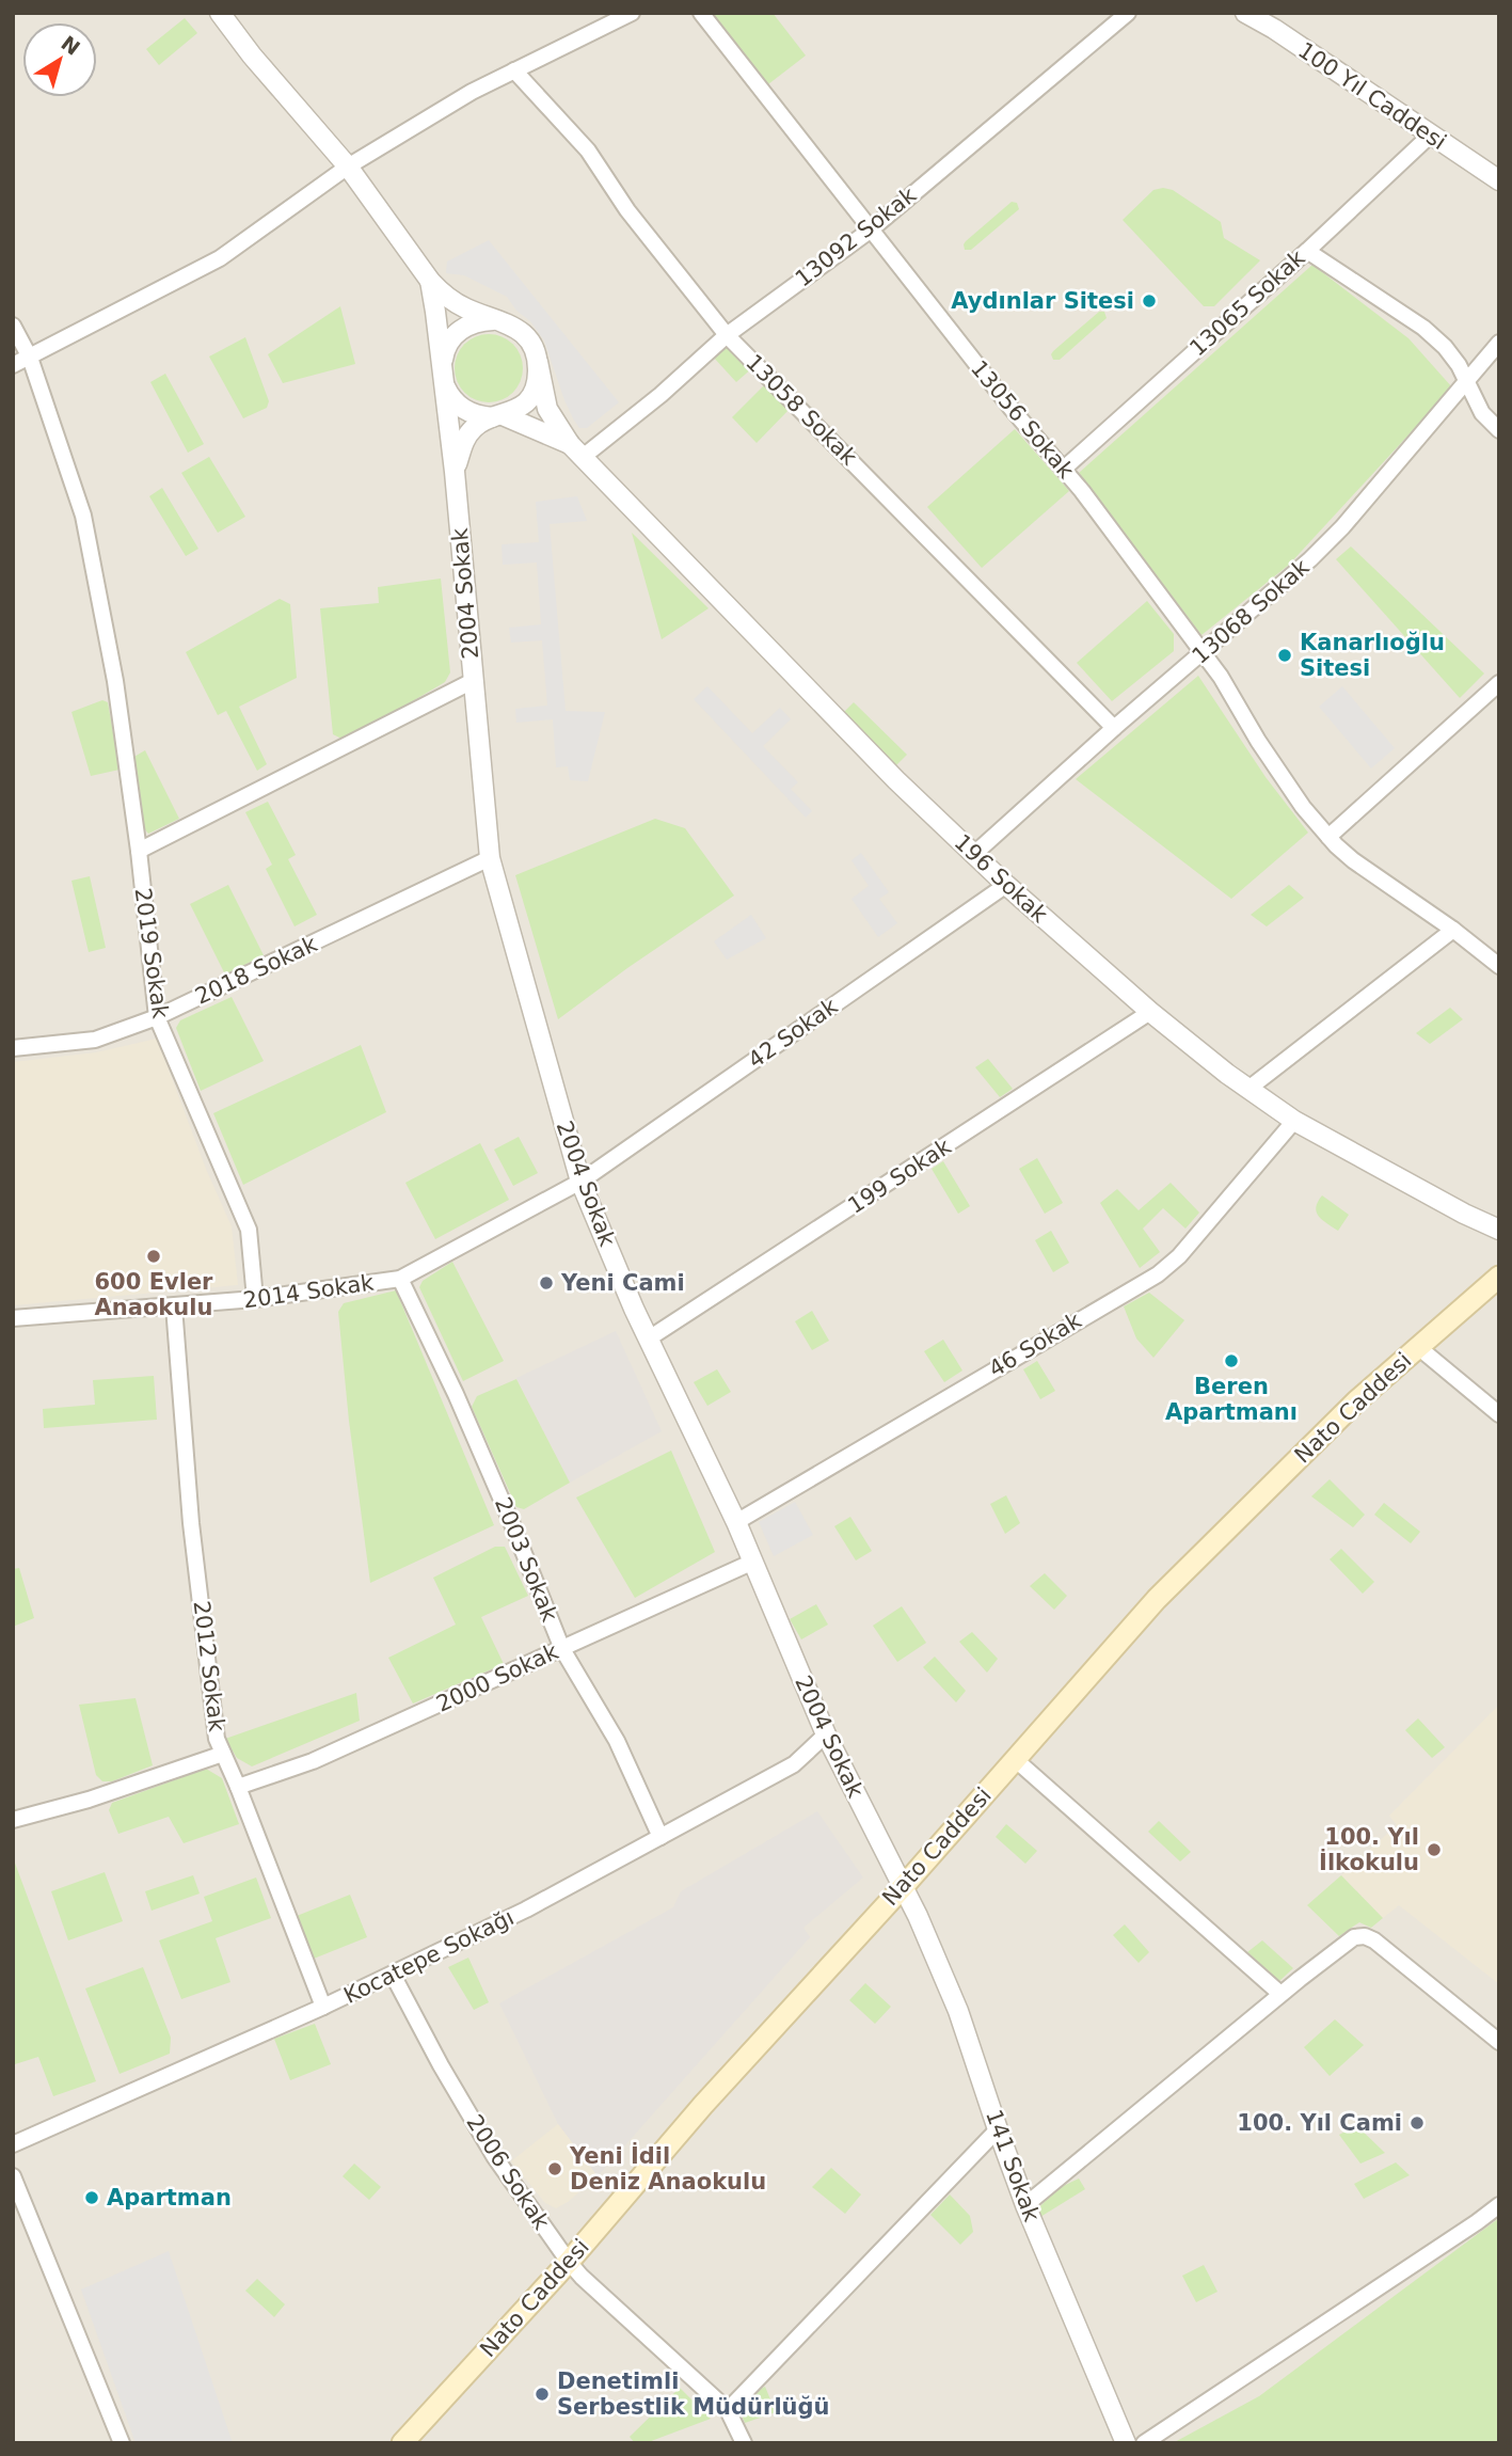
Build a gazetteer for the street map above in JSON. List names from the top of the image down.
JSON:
{
  "streets": {
    "main road": ["Nato Caddesi"],
    "street": [
      "100 Yıl Caddesi",
      "13092 Sokak",
      "13065 Sokak",
      "13058 Sokak",
      "13056 Sokak",
      "2004 Sokak",
      "13068 Sokak",
      "196 Sokak",
      "2019 Sokak",
      "2018 Sokak",
      "42 Sokak",
      "199 Sokak",
      "2014 Sokak",
      "46 Sokak",
      "2003 Sokak",
      "2012 Sokak",
      "2000 Sokak",
      "Kocatepe Sokağı",
      "141 Sokak",
      "2006 Sokak"
    ]
  },
  "crossings": [
    ["100 Yıl Caddesi", "13065 Sokak"],
    ["13092 Sokak", "13058 Sokak"],
    ["13092 Sokak", "13056 Sokak"],
    ["13092 Sokak", "196 Sokak"],
    ["13065 Sokak", "13056 Sokak"],
    ["13058 Sokak", "13068 Sokak"],
    ["13056 Sokak", "13068 Sokak"],
    ["2004 Sokak", "196 Sokak"],
    ["2004 Sokak", "2018 Sokak"],
    ["2004 Sokak", "42 Sokak"],
    ["2004 Sokak", "199 Sokak"],
    ["2004 Sokak", "2014 Sokak"],
    ["2004 Sokak", "46 Sokak"],
    ["2004 Sokak", "Nato Caddesi"],
    ["2004 Sokak", "2000 Sokak"],
    ["2004 Sokak", "Kocatepe Sokağı"],
    ["2004 Sokak", "141 Sokak"],
    ["13068 Sokak", "196 Sokak"],
    ["196 Sokak", "42 Sokak"],
    ["196 Sokak", "199 Sokak"],
    ["196 Sokak", "46 Sokak"],
    ["2019 Sokak", "2018 Sokak"],
    ["2019 Sokak", "2014 Sokak"],
    ["42 Sokak", "2014 Sokak"],
    ["2014 Sokak", "2003 Sokak"],
    ["2014 Sokak", "2012 Sokak"],
    ["Nato Caddesi", "141 Sokak"],
    ["Nato Caddesi", "2006 Sokak"],
    ["2003 Sokak", "2000 Sokak"],
    ["2003 Sokak", "Kocatepe Sokağı"],
    ["2012 Sokak", "2000 Sokak"],
    ["2012 Sokak", "Kocatepe Sokağı"],
    ["Kocatepe Sokağı", "2006 Sokak"]
  ],
  "places": [
    "Aydınlar Sitesi",
    "Kanarlıoğlu Sitesi",
    "600 Evler Anaokulu",
    "Yeni Cami",
    "Beren Apartmanı",
    "100. Yıl İlkokulu",
    "100. Yıl Cami",
    "Yeni İdil Deniz Anaokulu",
    "Apartman",
    "Denetimli Serbestlik Müdürlüğü"
  ],
  "north": "top right"
}
